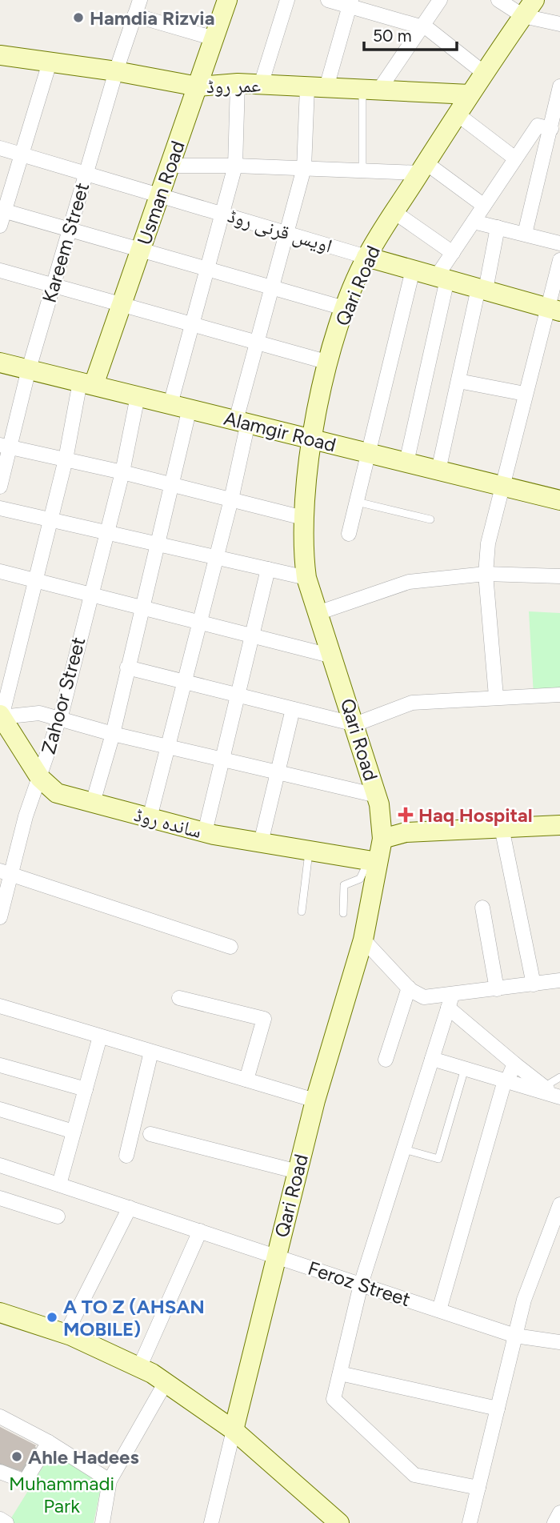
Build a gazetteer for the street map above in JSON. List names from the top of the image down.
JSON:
{
  "streets": {
    "main road": [
      "عمر روڈ",
      "Usman Road",
      "اویس قرنی روڈ",
      "Qari Road",
      "Alamgir Road",
      "ساندہ روڈ"
    ],
    "street": ["Kareem Street", "Zahoor Street", "Feroz Street"]
  },
  "crossings": [
    ["عمر روڈ", "Usman Road"],
    ["عمر روڈ", "Kareem Street"],
    ["عمر روڈ", "Qari Road"],
    ["Usman Road", "اویس قرنی روڈ"],
    ["Usman Road", "Alamgir Road"],
    ["اویس قرنی روڈ", "Kareem Street"],
    ["اویس قرنی روڈ", "Qari Road"],
    ["Kareem Street", "Alamgir Road"],
    ["Qari Road", "Alamgir Road"],
    ["Qari Road", "ساندہ روڈ"],
    ["Qari Road", "Feroz Street"],
    ["Alamgir Road", "Zahoor Street"],
    ["Zahoor Street", "ساندہ روڈ"]
  ],
  "parks": ["Muhammadi Park"],
  "places": {
    "other": ["Hamdia Rizvia", "A TO Z (AHSAN MOBILE)", "Ahle Hadees"],
    "health": ["Haq Hospital"]
  },
  "scale_bar": "50 m"
}
